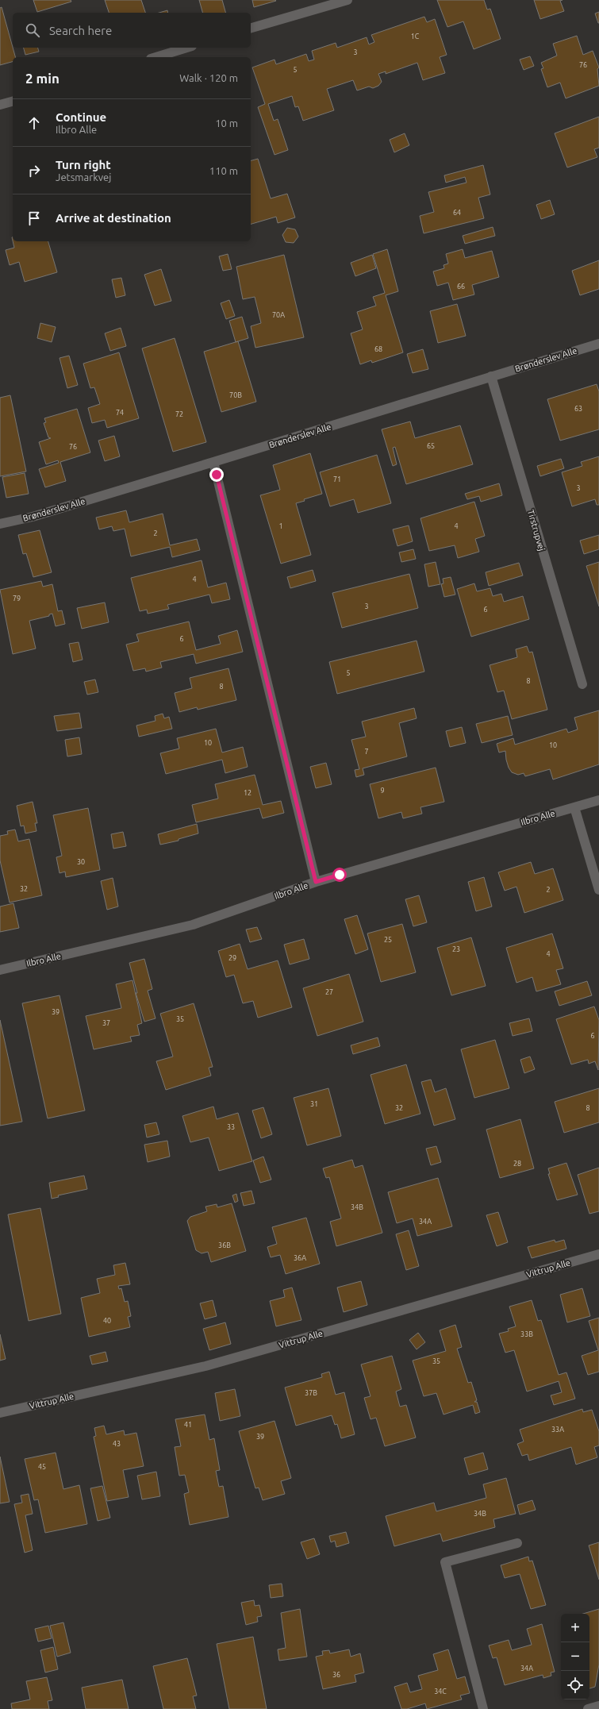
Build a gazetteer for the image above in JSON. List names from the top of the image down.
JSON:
{
  "streets": {
    "street": [
      "Brønderslev Alle",
      "Tirstrupvej",
      "Ilbro Alle",
      "Vittrup Alle"
    ]
  },
  "crossings": [
    ["Brønderslev Alle", "Tirstrupvej"]
  ],
  "house_numbers": [
    "1C",
    "3",
    "76",
    "5",
    "64",
    "66",
    "70A",
    "68",
    "70B",
    "63",
    "74",
    "72",
    "65",
    "76",
    "71",
    "3",
    "1",
    "4",
    "2",
    "4",
    "79",
    "3",
    "6",
    "6",
    "5",
    "8",
    "8",
    "10",
    "10",
    "7",
    "9",
    "12",
    "30",
    "32",
    "2",
    "25",
    "23",
    "4",
    "29",
    "27",
    "39",
    "35",
    "37",
    "6",
    "31",
    "32",
    "8",
    "33",
    "28",
    "34B",
    "34A",
    "36B",
    "36A",
    "40",
    "33B",
    "35",
    "37B",
    "41",
    "33A",
    "39",
    "43",
    "45",
    "34B",
    "34A",
    "36",
    "34C"
  ],
  "page": {
    "search": "Search here",
    "heading": ["2 min", "Walk · 120 m"],
    "list": [
      ["Continue", "Ilbro Alle", "10 m"],
      ["Turn right", "Jetsmarkvej", "110 m"],
      "Arrive at destination"
    ],
    "map_buttons": ["+", "−"]
  }
}
